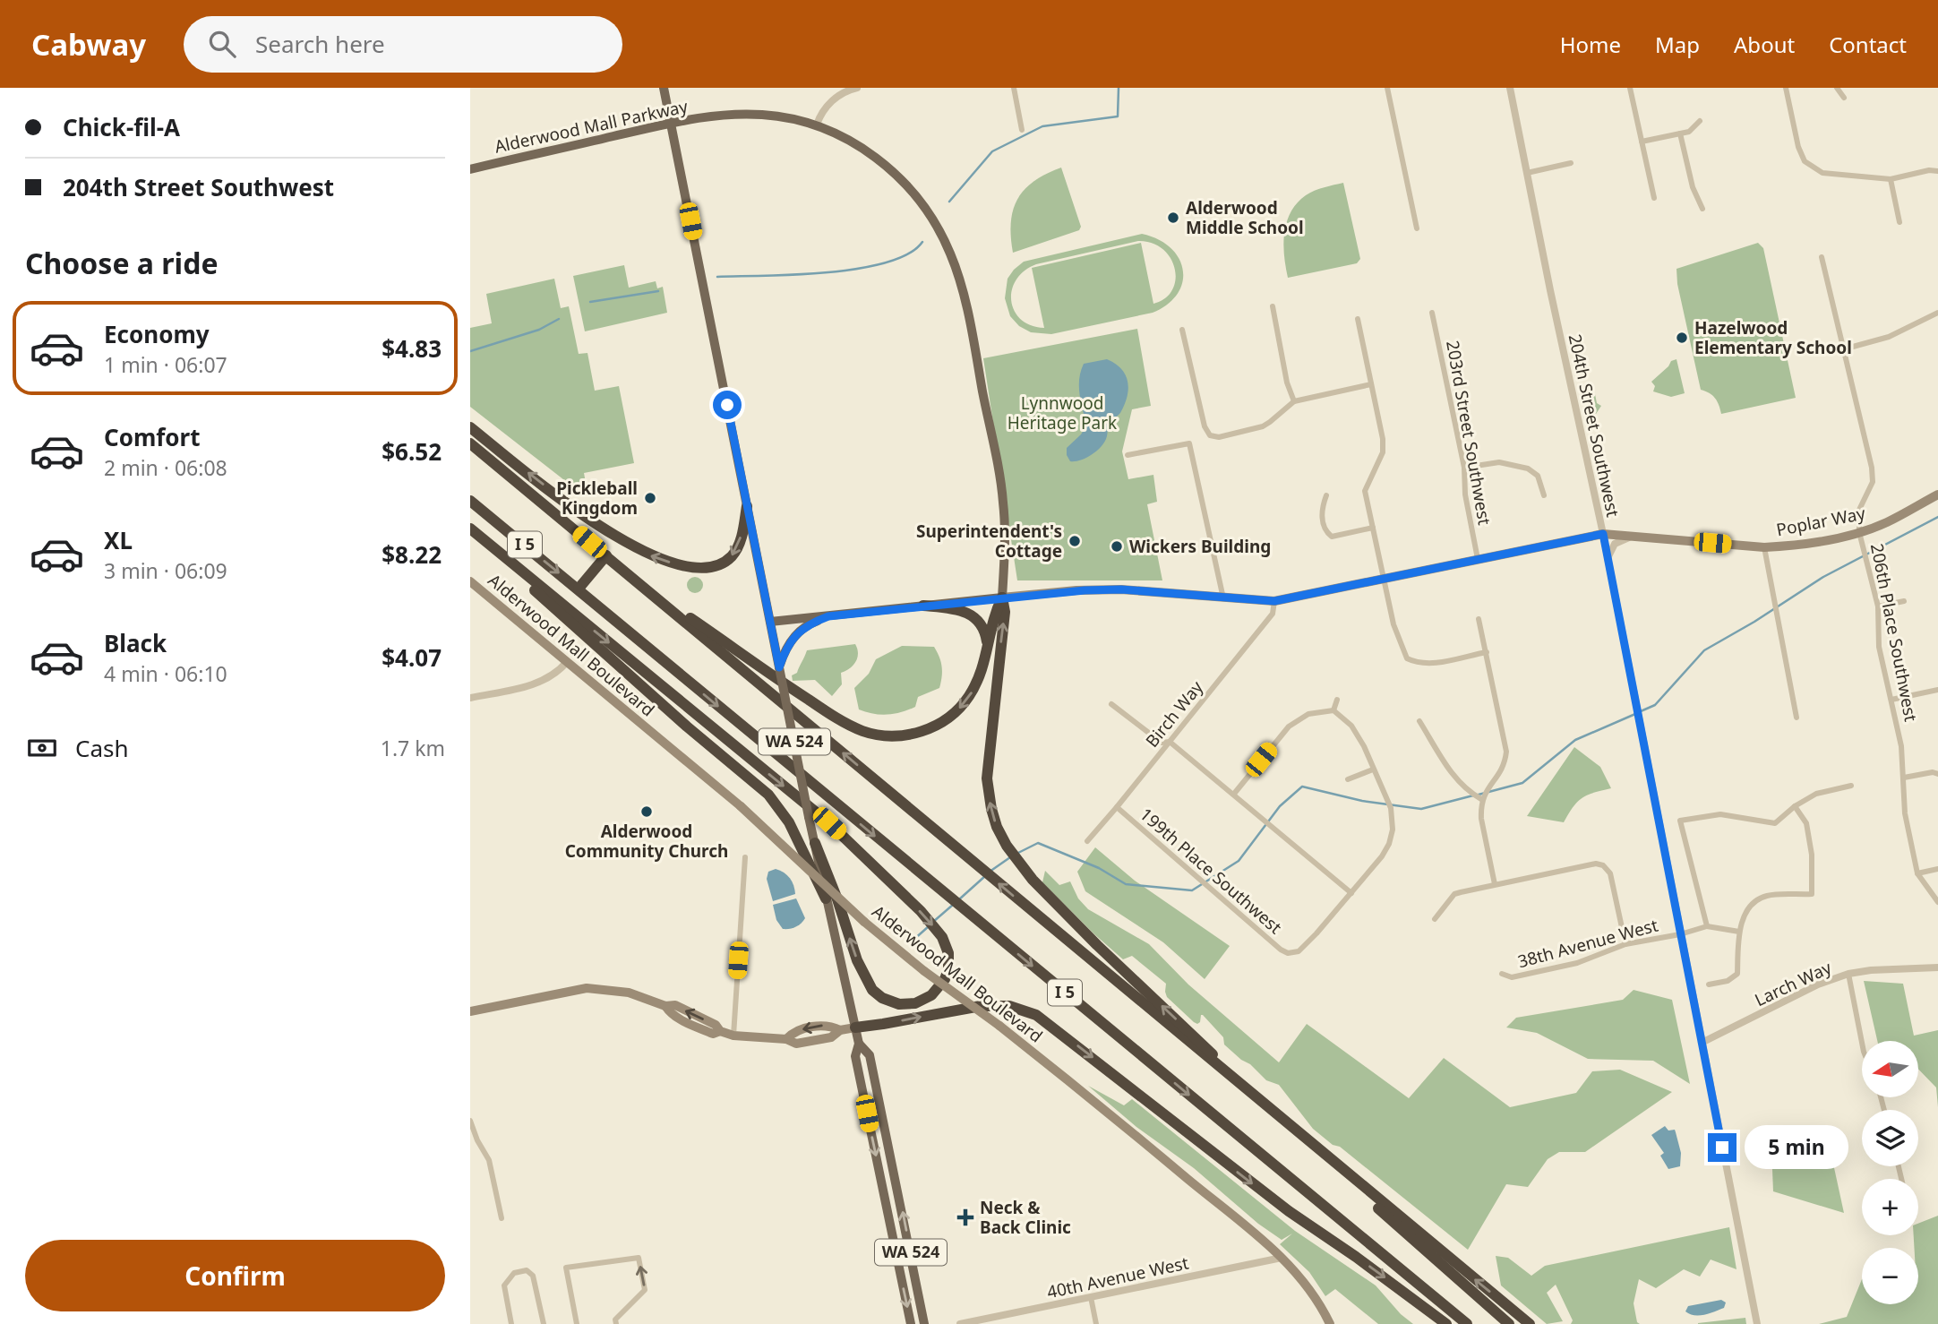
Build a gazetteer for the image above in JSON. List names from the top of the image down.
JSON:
{
  "streets": {
    "highway": ["I 5"],
    "main road": [
      "Alderwood Mall Parkway",
      "Poplar Way",
      "Alderwood Mall Boulevard",
      "WA 524"
    ],
    "street": [
      "204th Street Southwest",
      "203rd Street Southwest",
      "206th Place Southwest",
      "Birch Way",
      "199th Place Southwest",
      "38th Avenue West",
      "Larch Way",
      "40th Avenue West"
    ]
  },
  "crossings": [
    ["Alderwood Mall Parkway", "Poplar Way"],
    ["Alderwood Mall Parkway", "WA 524"],
    ["204th Street Southwest", "Poplar Way"],
    ["204th Street Southwest", "38th Avenue West"],
    ["204th Street Southwest", "Larch Way"],
    ["203rd Street Southwest", "Poplar Way"],
    ["Poplar Way", "206th Place Southwest"],
    ["Poplar Way", "Birch Way"],
    ["Poplar Way", "WA 524"],
    ["Alderwood Mall Boulevard", "40th Avenue West"],
    ["Birch Way", "199th Place Southwest"]
  ],
  "parks": ["Lynnwood Heritage Park"],
  "places": {
    "other": [
      "Alderwood Middle School",
      "Hazelwood Elementary School",
      "Pickleball Kingdom",
      "Superintendent's Cottage",
      "Wickers Building",
      "Alderwood Community Church"
    ],
    "health": ["Neck & Back Clinic"]
  },
  "north": "left",
  "page": {
    "header": "Cabway",
    "search": "Search here",
    "nav": [
      "Home",
      "Map",
      "About",
      "Contact"
    ],
    "banner": ["Chick-fil-A", "204th Street Southwest"],
    "heading": "Choose a ride",
    "list": [
      {
        "name": "Economy",
        "note": "1 min · 06:07",
        "value": "$4.83"
      },
      {
        "name": "Comfort",
        "note": "2 min · 06:08",
        "value": "$6.52"
      },
      {
        "name": "XL",
        "note": "3 min · 06:09",
        "value": "$8.22"
      },
      {
        "name": "Black",
        "note": "4 min · 06:10",
        "value": "$4.07"
      }
    ],
    "pay": ["Cash", "1.7 km"],
    "map_buttons": ["+", "−"],
    "bubble": "5 min",
    "buttons": "Confirm"
  }
}
